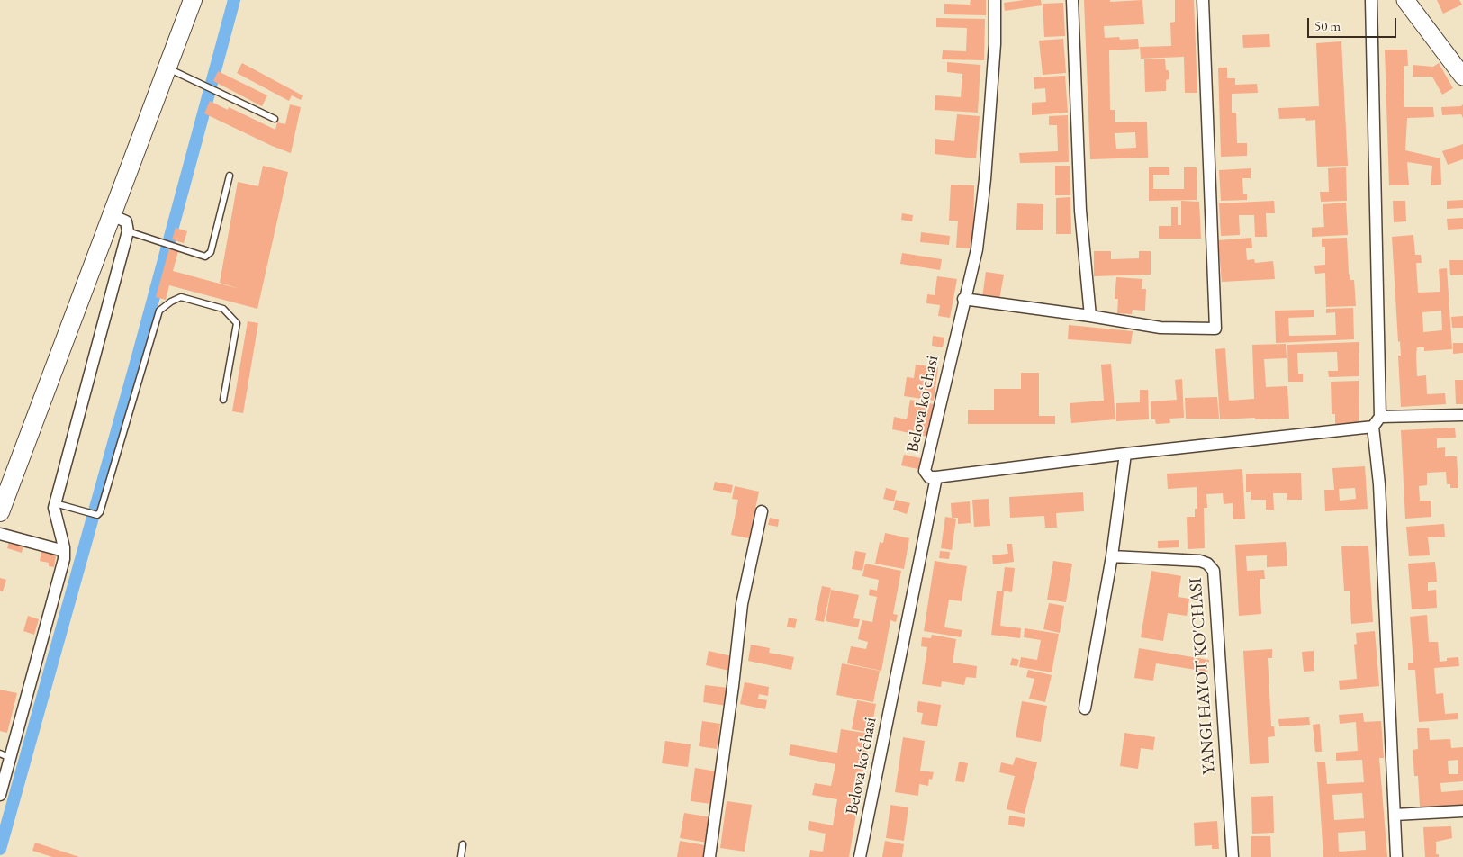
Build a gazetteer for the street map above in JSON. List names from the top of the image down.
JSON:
{
  "streets": {
    "street": ["Belova koʻchasi", "YANGI HAYOT KO'CHASI"]
  },
  "scale_bar": "50 m"
}
